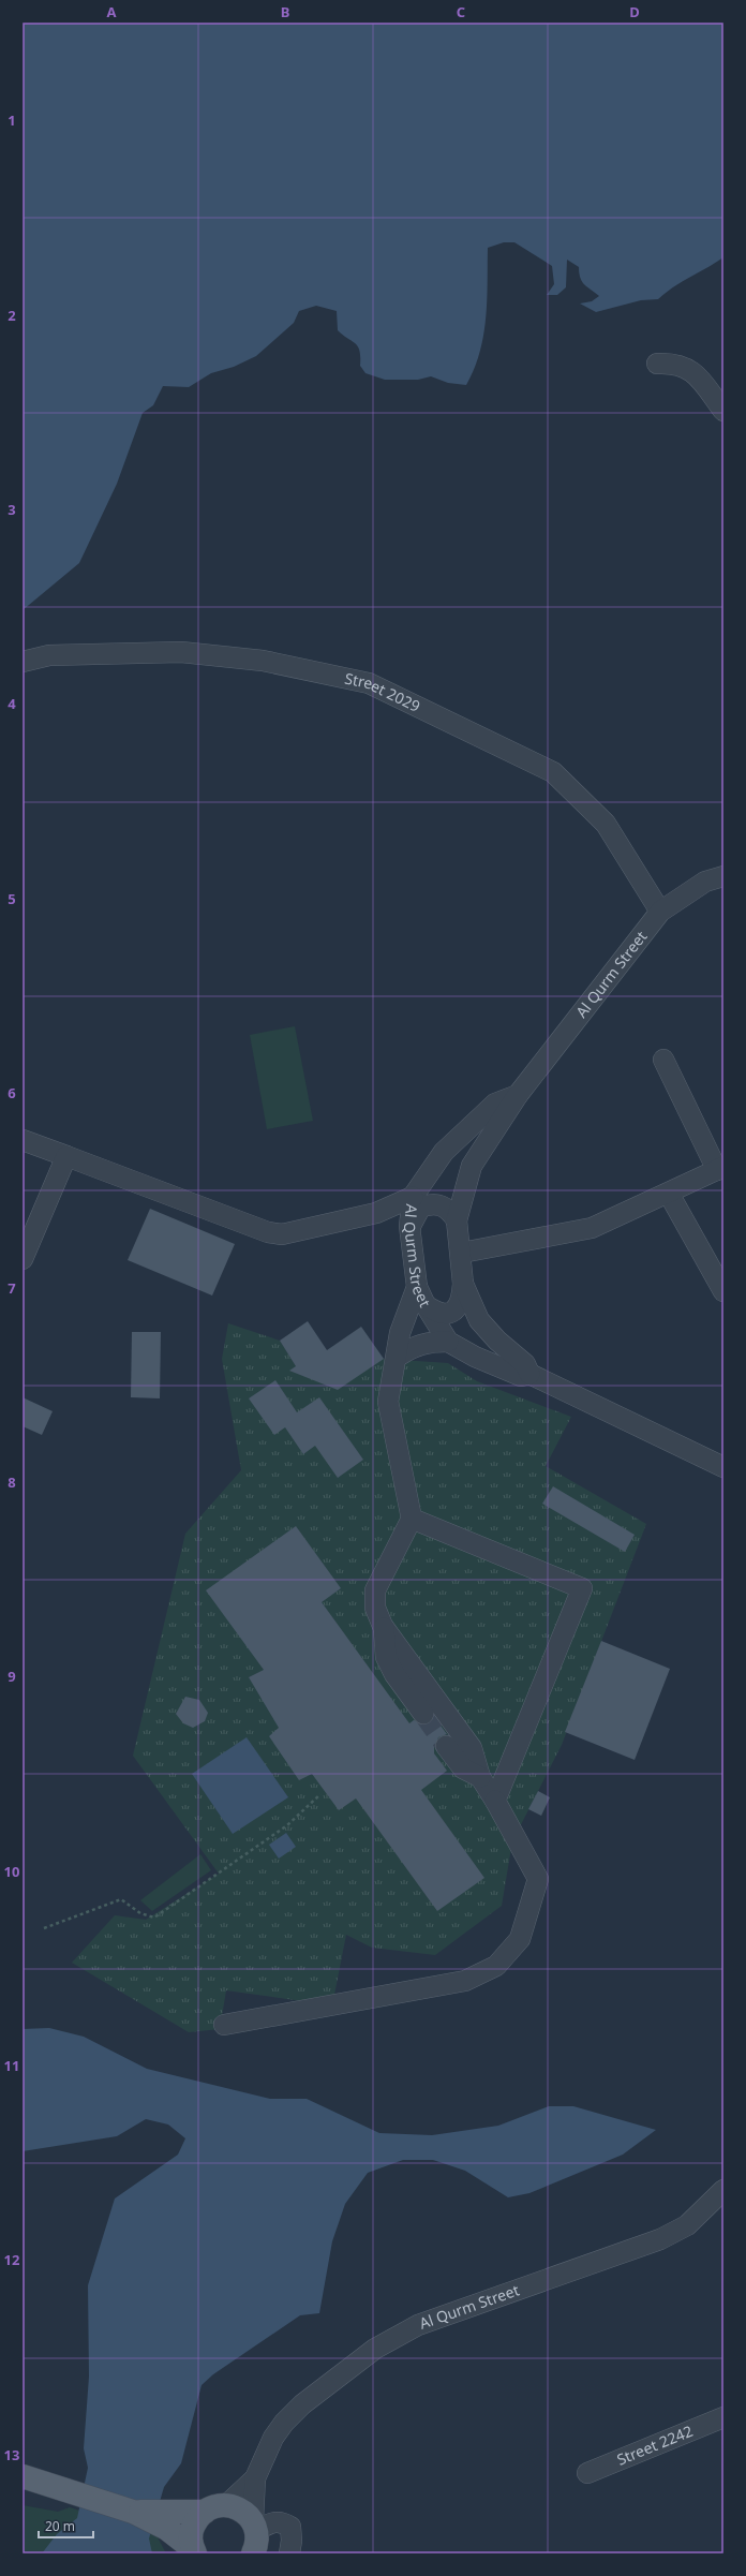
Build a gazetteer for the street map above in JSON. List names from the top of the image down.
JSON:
{
  "streets": {
    "street": ["Street 2029", "Al Qurm Street", "Street 2242"]
  },
  "crossings": [
    ["Street 2029", "Al Qurm Street"]
  ],
  "scale_bar": "20 m",
  "grid": {
    "columns": [
      "A",
      "B",
      "C",
      "D"
    ],
    "rows": [
      "1",
      "2",
      "3",
      "4",
      "5",
      "6",
      "7",
      "8",
      "9",
      "10",
      "11",
      "12",
      "13"
    ]
  }
}
